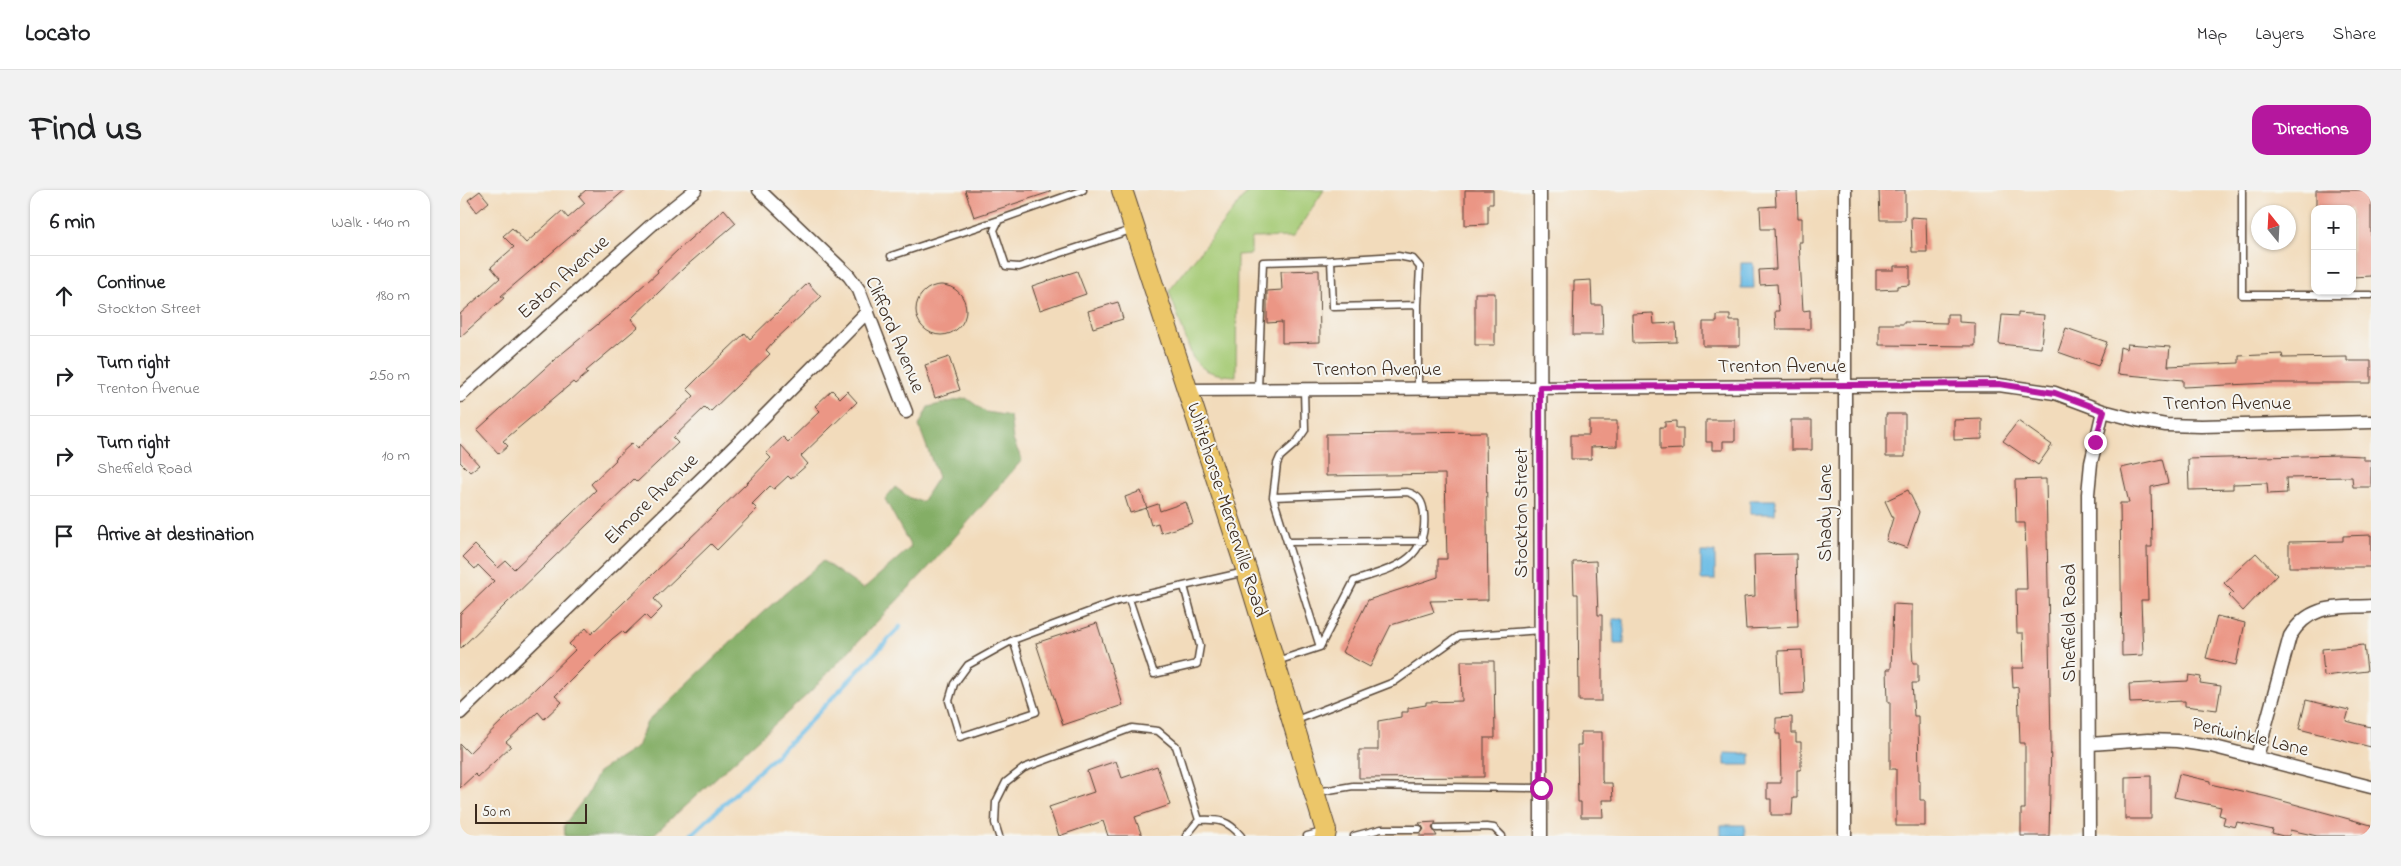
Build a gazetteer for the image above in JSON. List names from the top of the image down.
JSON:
{
  "streets": {
    "main road": ["Whitehorse-Mercerville Road"],
    "street": [
      "Eaton Avenue",
      "Clifford Avenue",
      "Trenton Avenue",
      "Elmore Avenue",
      "Stockton Street",
      "Shady Lane",
      "Sheffield Road",
      "Periwinkle Lane"
    ]
  },
  "crossings": [
    ["Clifford Avenue", "Elmore Avenue"],
    ["Trenton Avenue", "Whitehorse-Mercerville Road"],
    ["Trenton Avenue", "Stockton Street"],
    ["Trenton Avenue", "Shady Lane"],
    ["Trenton Avenue", "Sheffield Road"],
    ["Sheffield Road", "Periwinkle Lane"]
  ],
  "scale_bar": "50 m",
  "north": "top",
  "page": {
    "header": "Locato",
    "nav": ["Map", "Layers", "Share"],
    "title": "Find us",
    "buttons": "Directions",
    "heading": ["6 min", "Walk · 440 m"],
    "map_buttons": ["+", "−"],
    "list": [
      ["Continue", "Stockton Street", "180 m"],
      ["Turn right", "Trenton Avenue", "250 m"],
      ["Turn right", "Sheffield Road", "10 m"],
      "Arrive at destination"
    ],
    "scale": "50 m"
  }
}
